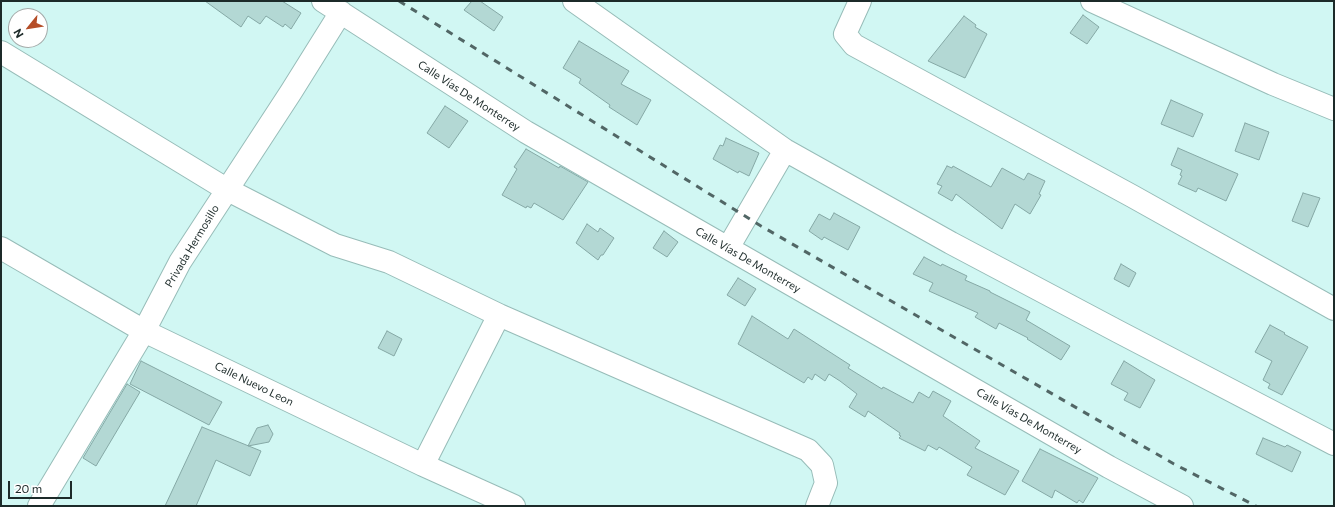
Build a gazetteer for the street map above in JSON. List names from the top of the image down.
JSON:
{
  "streets": {
    "street": ["Calle Vías De Monterrey", "Privada Hermosillo", "Calle Nuevo Leon"]
  },
  "crossings": [
    ["Calle Vías De Monterrey", "Privada Hermosillo"],
    ["Privada Hermosillo", "Calle Nuevo Leon"]
  ],
  "scale_bar": "20 m",
  "north": "bottom left"
}
